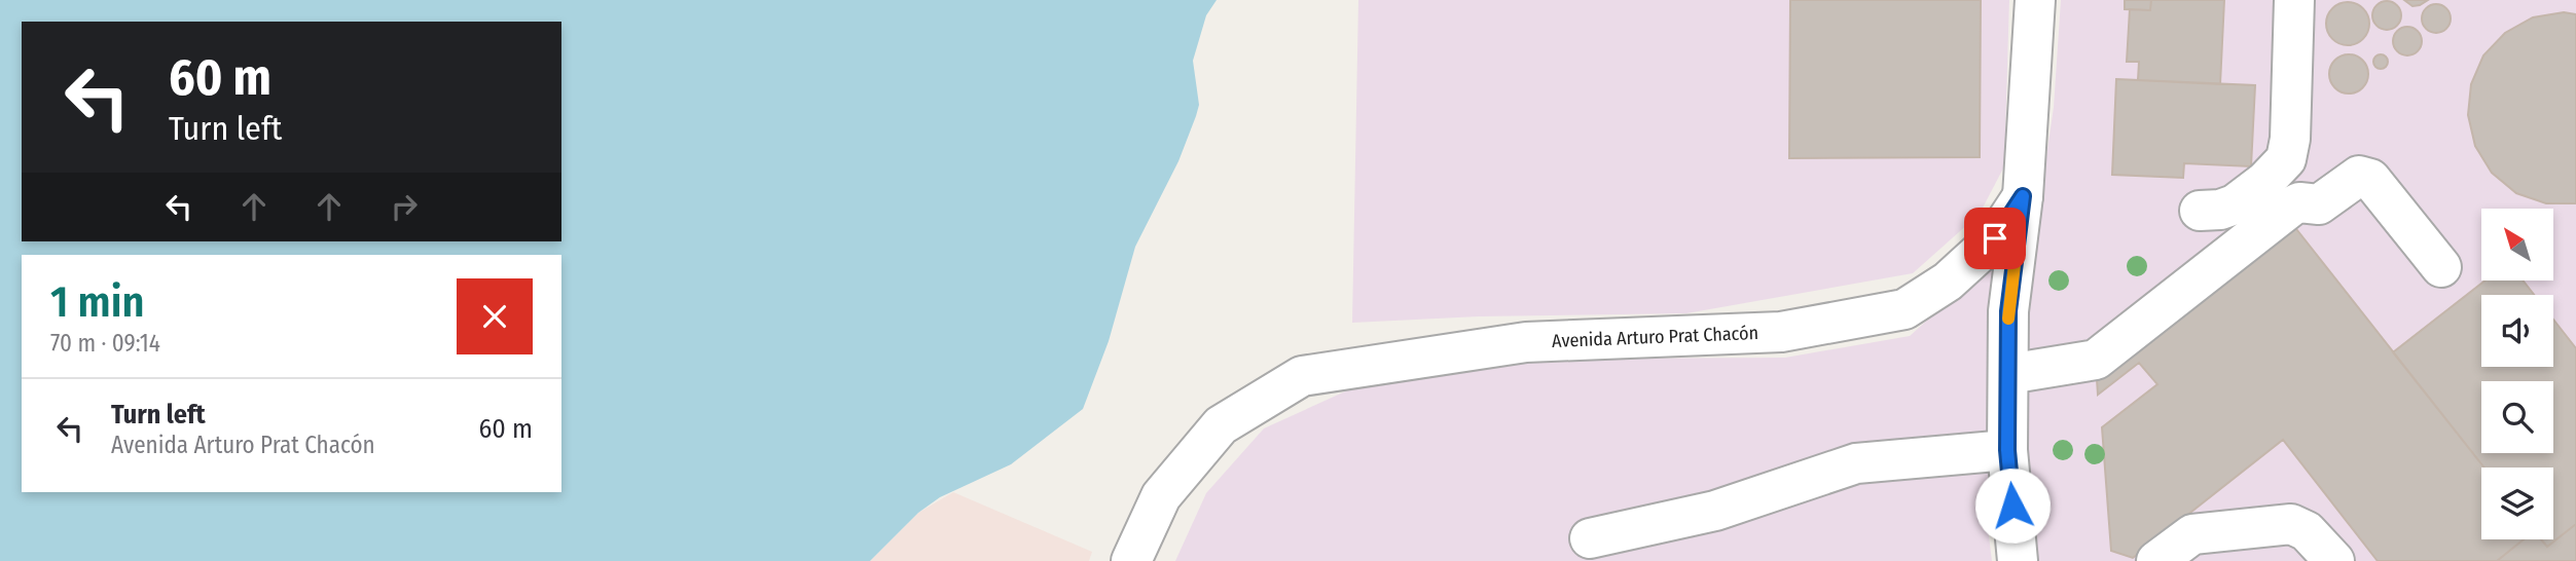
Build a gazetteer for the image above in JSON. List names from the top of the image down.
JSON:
{
  "streets": {
    "street": ["Avenida Arturo Prat Chacón"]
  },
  "north": "top left",
  "page": {
    "turn": ["60 m", "Turn left"],
    "heading": ["1 min", "70 m · 09:14"],
    "list": [
      {
        "name": "Turn left",
        "note": "Avenida Arturo Prat Chacón",
        "value": "60 m"
      }
    ]
  }
}
